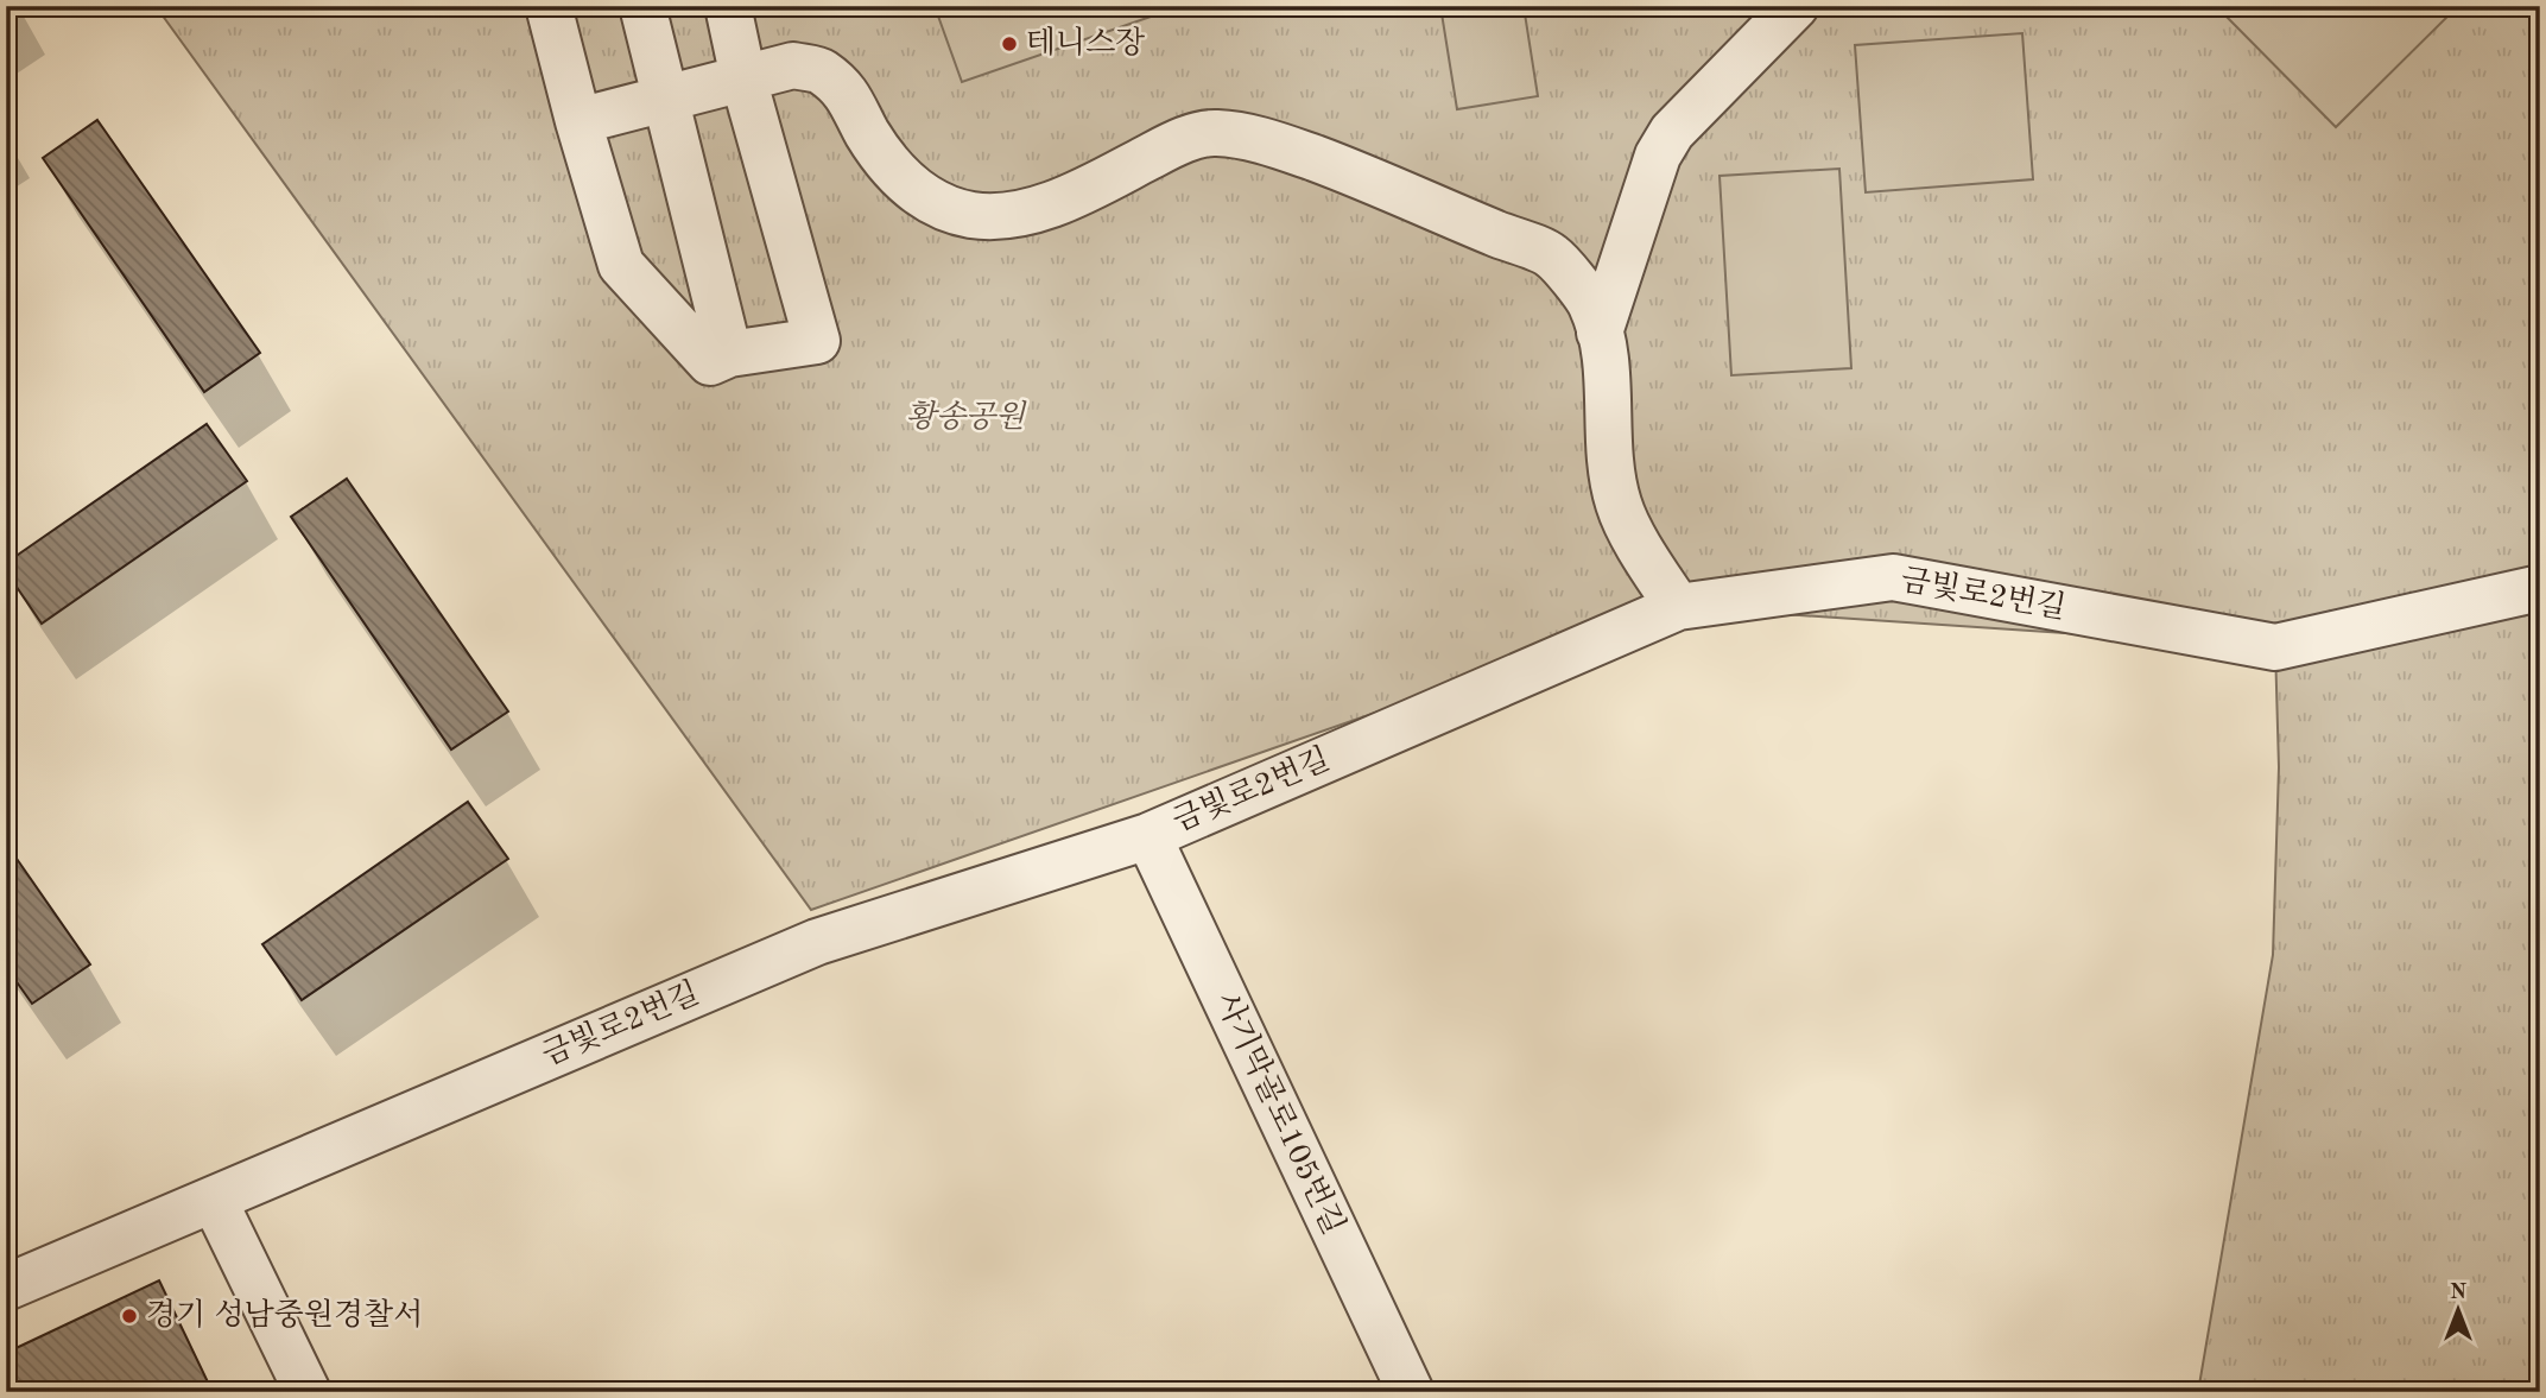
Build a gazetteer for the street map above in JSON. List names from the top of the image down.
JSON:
{
  "streets": {
    "street": ["금빛로2번길", "사기막골로105번길"]
  },
  "crossings": [
    ["금빛로2번길", "사기막골로105번길"]
  ],
  "parks": ["황송공원"],
  "places": ["테니스장", "경기 성남중원경찰서"],
  "north": "top"
}
